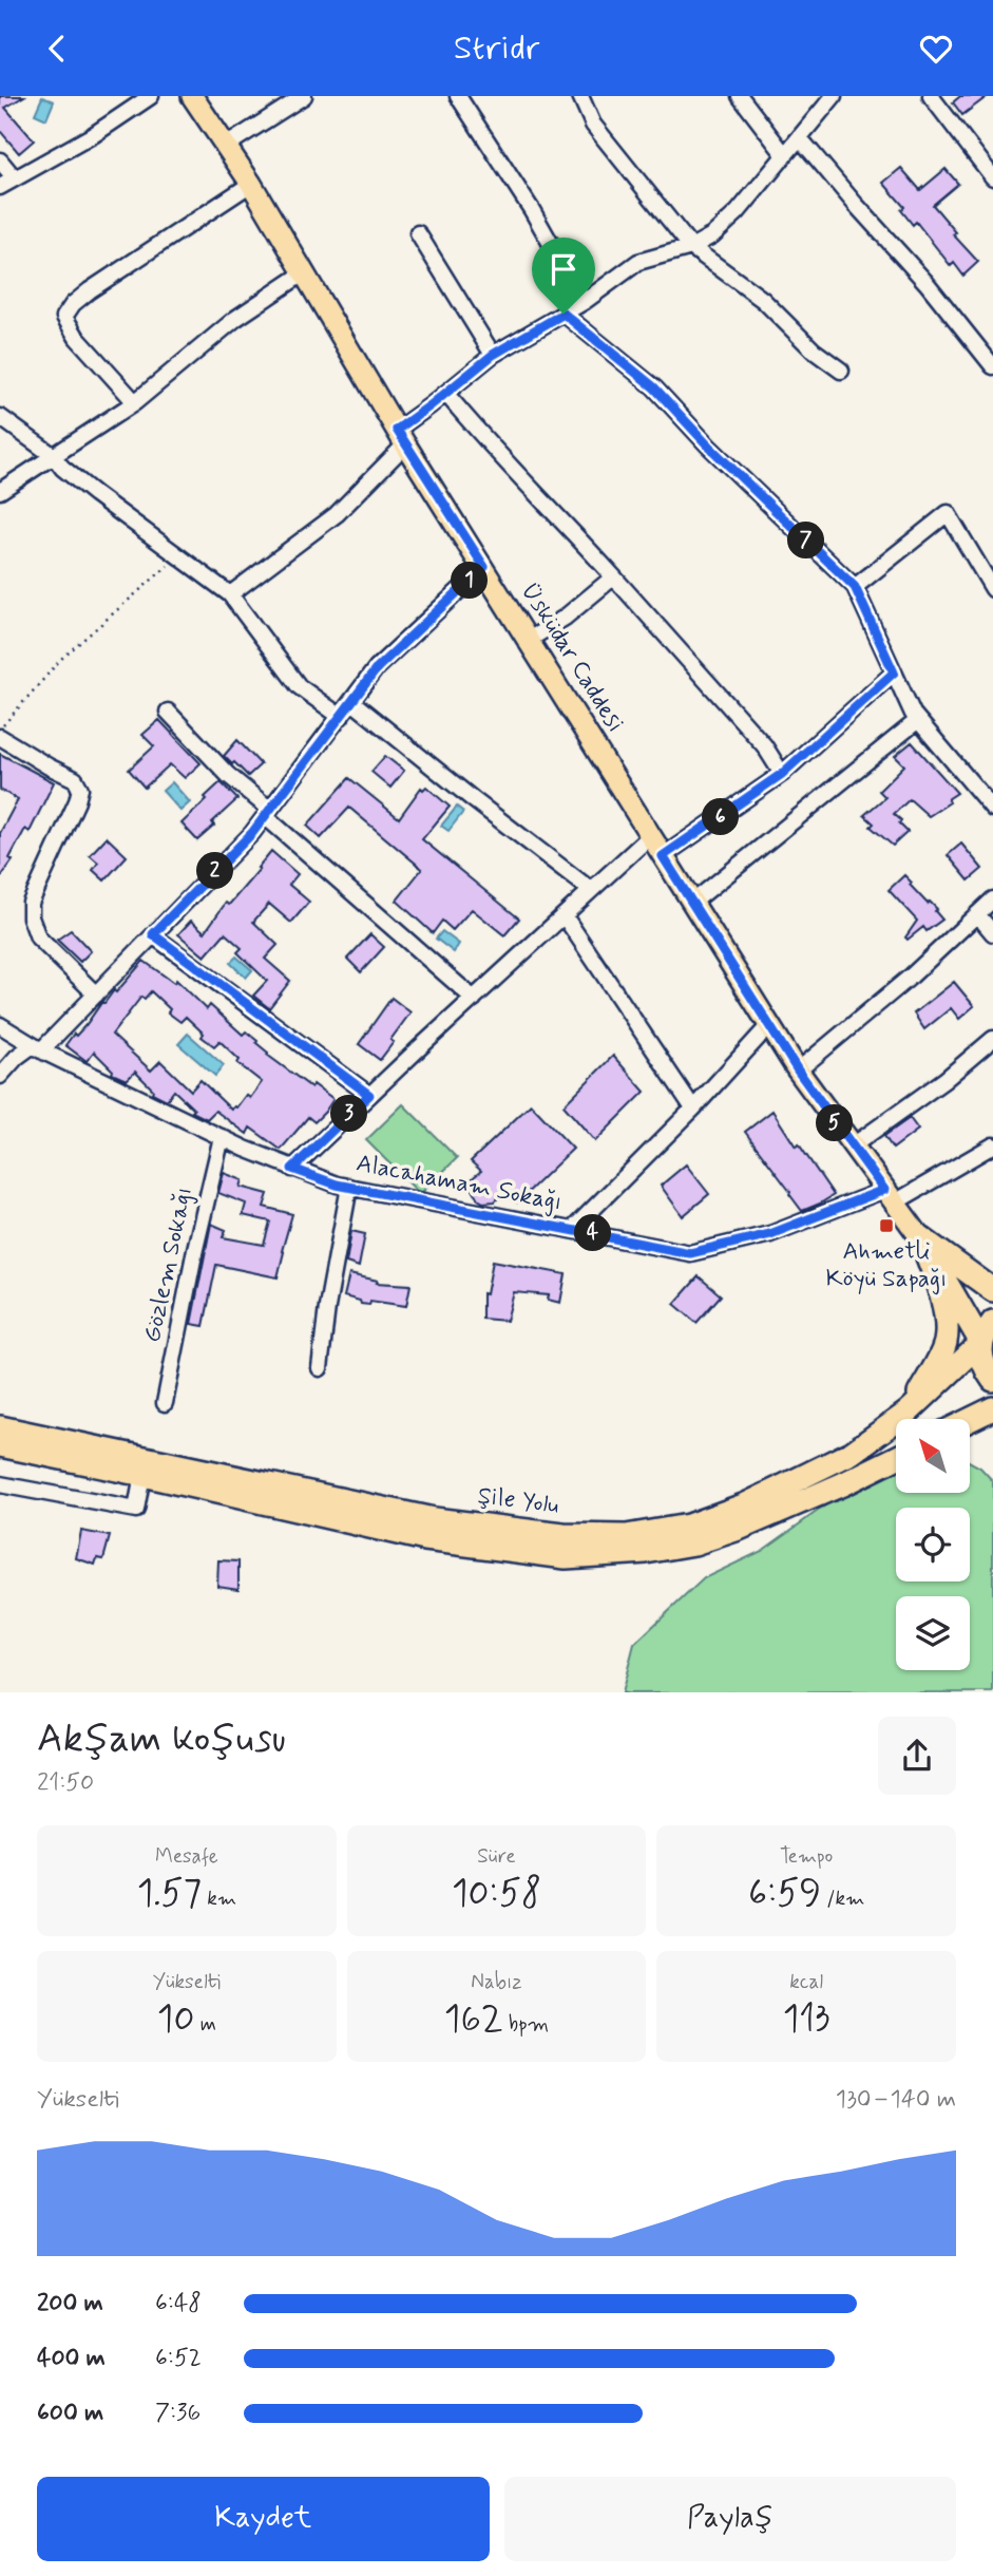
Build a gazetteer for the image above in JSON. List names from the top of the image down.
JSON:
{
  "streets": {
    "highway": ["Üsküdar Caddesi", "Şile Yolu"],
    "street": ["Alacahamam Sokağı", "Gözlem Sokağı"]
  },
  "crossings": [
    ["Üsküdar Caddesi", "Alacahamam Sokağı"],
    ["Üsküdar Caddesi", "Şile Yolu"],
    ["Alacahamam Sokağı", "Gözlem Sokağı"]
  ],
  "places": {
    "transit": ["Ahmetli Köyü Sapağı"]
  },
  "north": "top left",
  "page": {
    "header": "Stridr",
    "pins": [
      "7",
      "1",
      "6",
      "2",
      "3",
      "5",
      "4"
    ],
    "heading": ["Akşam koşusu", "21:50"],
    "stats": [
      ["Mesafe", "1.57 km"],
      ["Süre", "10:58"],
      ["Tempo", "6:59 /km"],
      ["Yükselti", "10 m"],
      ["Nabız", "162 bpm"],
      ["kcal", "113"]
    ],
    "chart": ["Yükselti", "130–140 m"],
    "list": [
      {
        "name": "200 m",
        "note": "6:48"
      },
      {
        "name": "400 m",
        "note": "6:52"
      },
      {
        "name": "600 m",
        "note": "7:36"
      }
    ],
    "buttons": ["Kaydet", "Paylaş"]
  }
}
